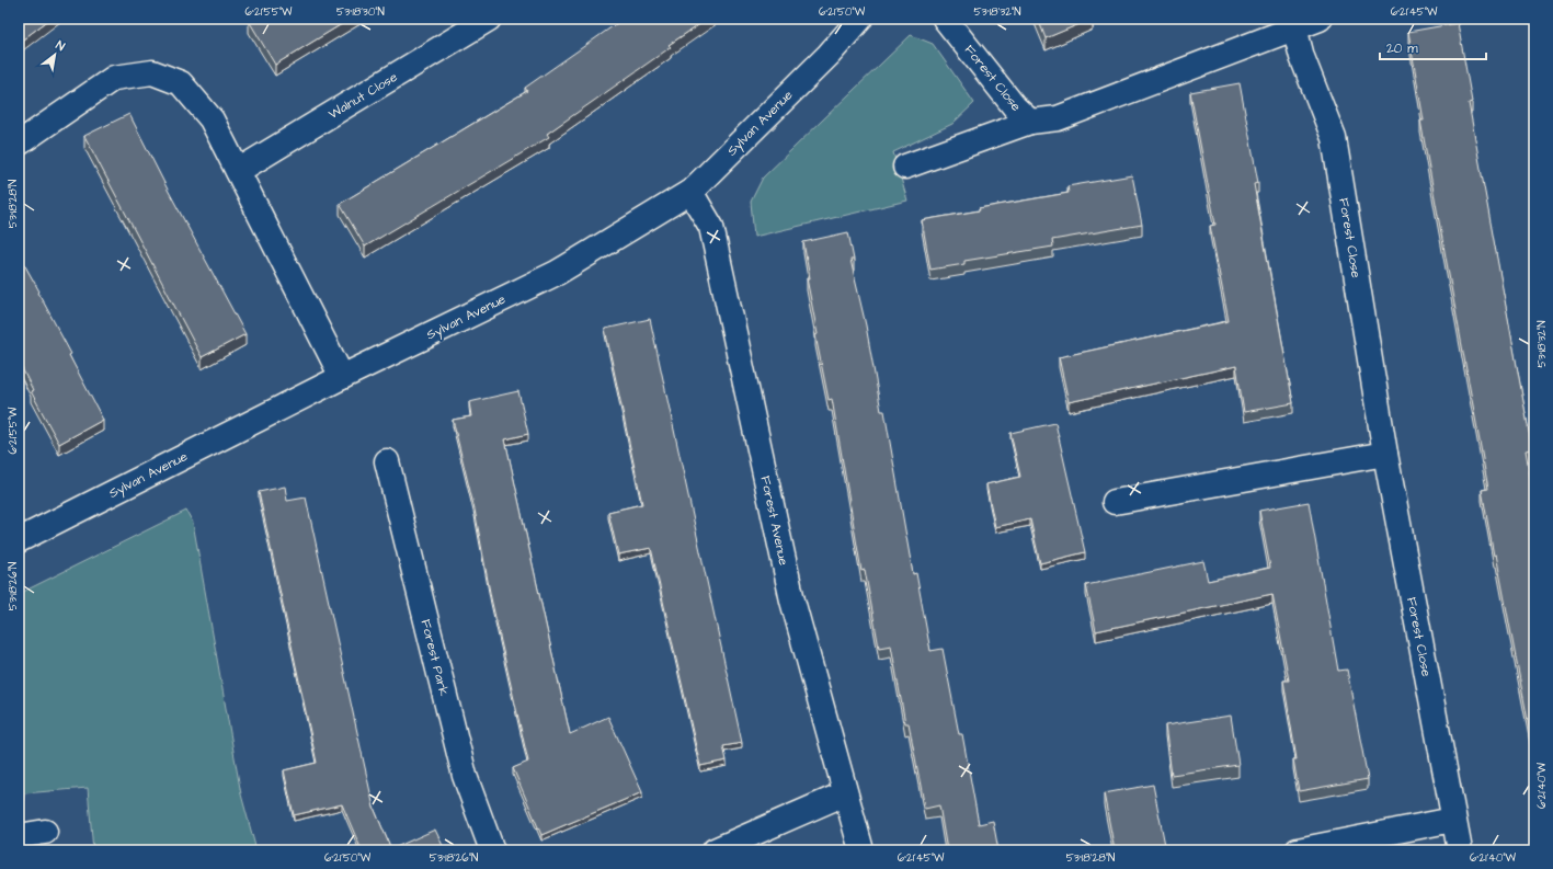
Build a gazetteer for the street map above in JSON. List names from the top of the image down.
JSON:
{
  "streets": {
    "street": [
      "Forest Close",
      "Walnut Close",
      "Sylvan Avenue",
      "Forest Avenue",
      "Forest Park"
    ]
  },
  "crossings": [
    ["Sylvan Avenue", "Forest Avenue"]
  ],
  "scale_bar": "20 m",
  "north": "top right",
  "coordinates": [
    "6°21'55\"W",
    "53°18'30\"N",
    "6°21'50\"W",
    "53°18'32\"N",
    "6°21'45\"W",
    "53°18'28\"N",
    "53°18'26\"N",
    "6°21'40\"W"
  ]
}
